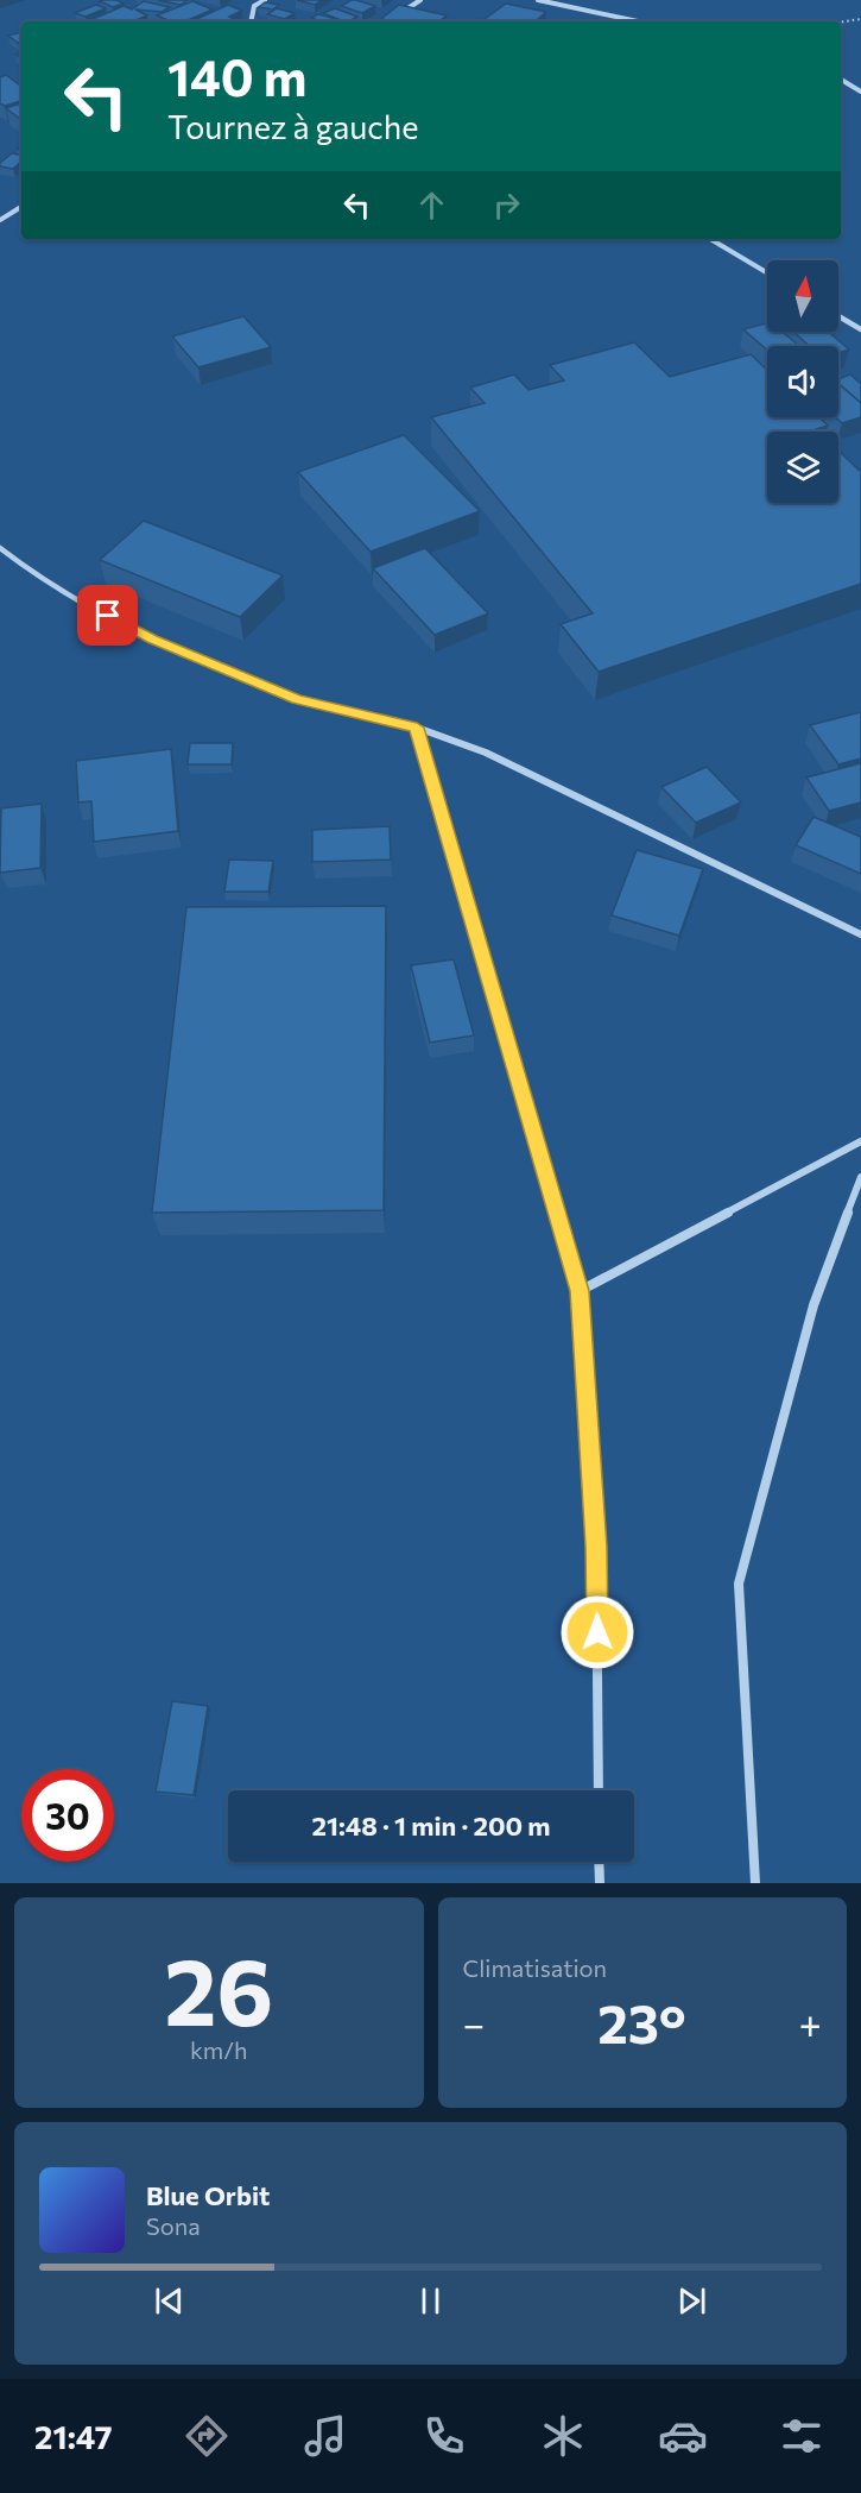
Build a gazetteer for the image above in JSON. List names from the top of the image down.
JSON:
{
  "north": "top",
  "page": {
    "turn": ["140 m", "Tournez à gauche"],
    "limit": "30",
    "trip": "21:48 · 1 min · 200 m",
    "tile": [
      ["26", "km/h"],
      "Climatisation"
    ],
    "heat": ["−", "23°", "+"],
    "song": ["Blue Orbit", "Sona"],
    "tabs": "21:47"
  }
}
